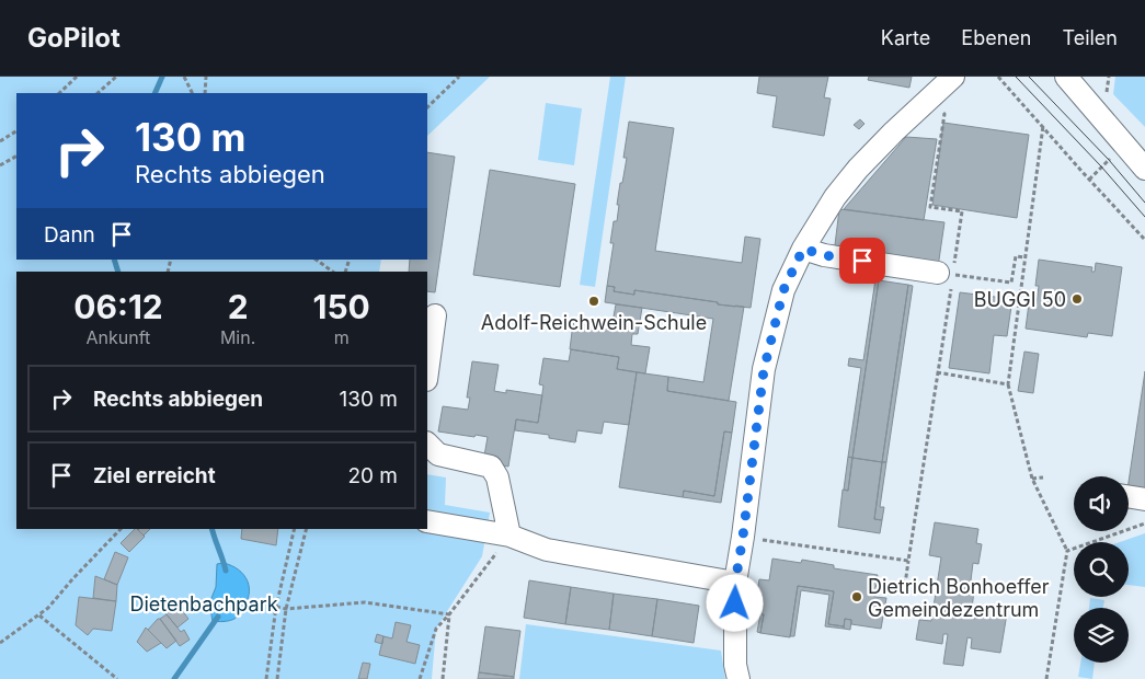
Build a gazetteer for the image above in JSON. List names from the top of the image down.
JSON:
{
  "parks": ["Dietenbachpark"],
  "places": ["BUGGI 50", "Adolf-Reichwein-Schule", "Dietrich Bonhoeffer Gemeindezentrum"],
  "page": {
    "header": "GoPilot",
    "nav": ["Karte", "Ebenen", "Teilen"],
    "turn": ["130 m", "Rechts abbiegen"],
    "then": "Dann",
    "eta": [
      "06:12",
      "Ankunft",
      "2",
      "Min.",
      "150",
      "m"
    ],
    "list": [
      {
        "name": "Rechts abbiegen",
        "value": "130 m"
      },
      {
        "name": "Ziel erreicht",
        "value": "20 m"
      }
    ]
  }
}
